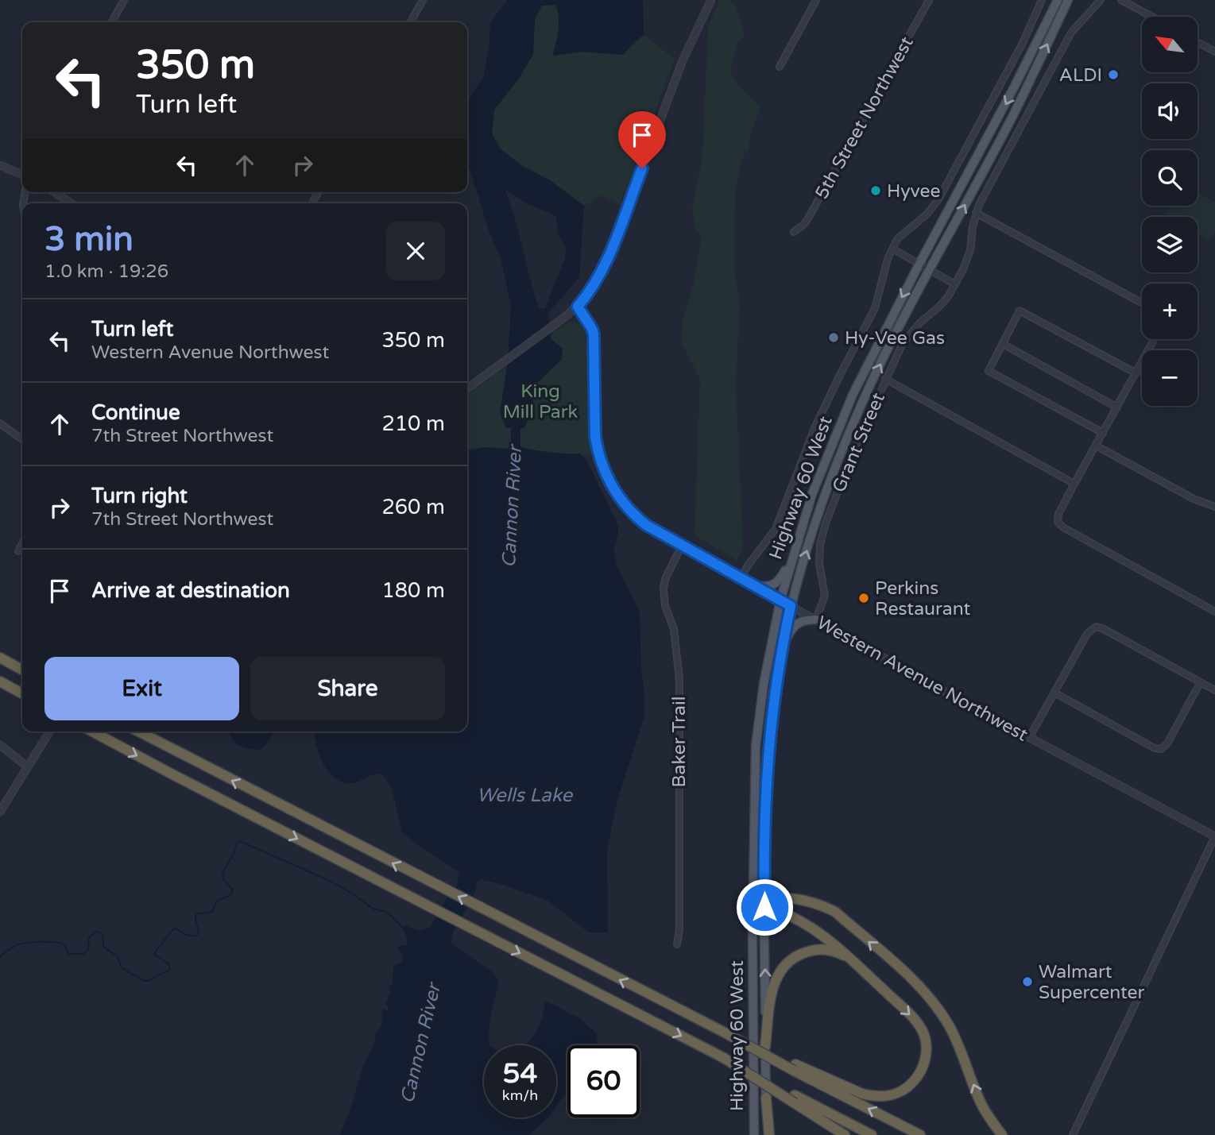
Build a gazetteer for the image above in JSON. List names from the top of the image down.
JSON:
{
  "streets": {
    "main road": ["Highway 60 West"],
    "street": [
      "5th Street Northwest",
      "Grant Street",
      "Western Avenue Northwest",
      "Baker Trail"
    ]
  },
  "crossings": [
    ["Grant Street", "Western Avenue Northwest"],
    ["Highway 60 West", "Western Avenue Northwest"],
    ["Western Avenue Northwest", "Baker Trail"]
  ],
  "water": ["Cannon River", "Wells Lake"],
  "parks": ["King Mill Park"],
  "places": [
    "ALDI",
    "Hyvee",
    "Hy-Vee Gas",
    "Perkins Restaurant",
    "Walmart Supercenter"
  ],
  "north": "top left",
  "page": {
    "map_buttons": ["+", "−"],
    "turn": ["350 m", "Turn left"],
    "heading": ["3 min", "1.0 km · 19:26"],
    "list": [
      {
        "name": "Turn left",
        "note": "Western Avenue Northwest",
        "value": "350 m"
      },
      {
        "name": "Continue",
        "note": "7th Street Northwest",
        "value": "210 m"
      },
      {
        "name": "Turn right",
        "note": "7th Street Northwest",
        "value": "260 m"
      },
      {
        "name": "Arrive at destination",
        "value": "180 m"
      }
    ],
    "buttons": ["Exit", "Share"],
    "speed": "54 km/h",
    "limit": "60"
  }
}
